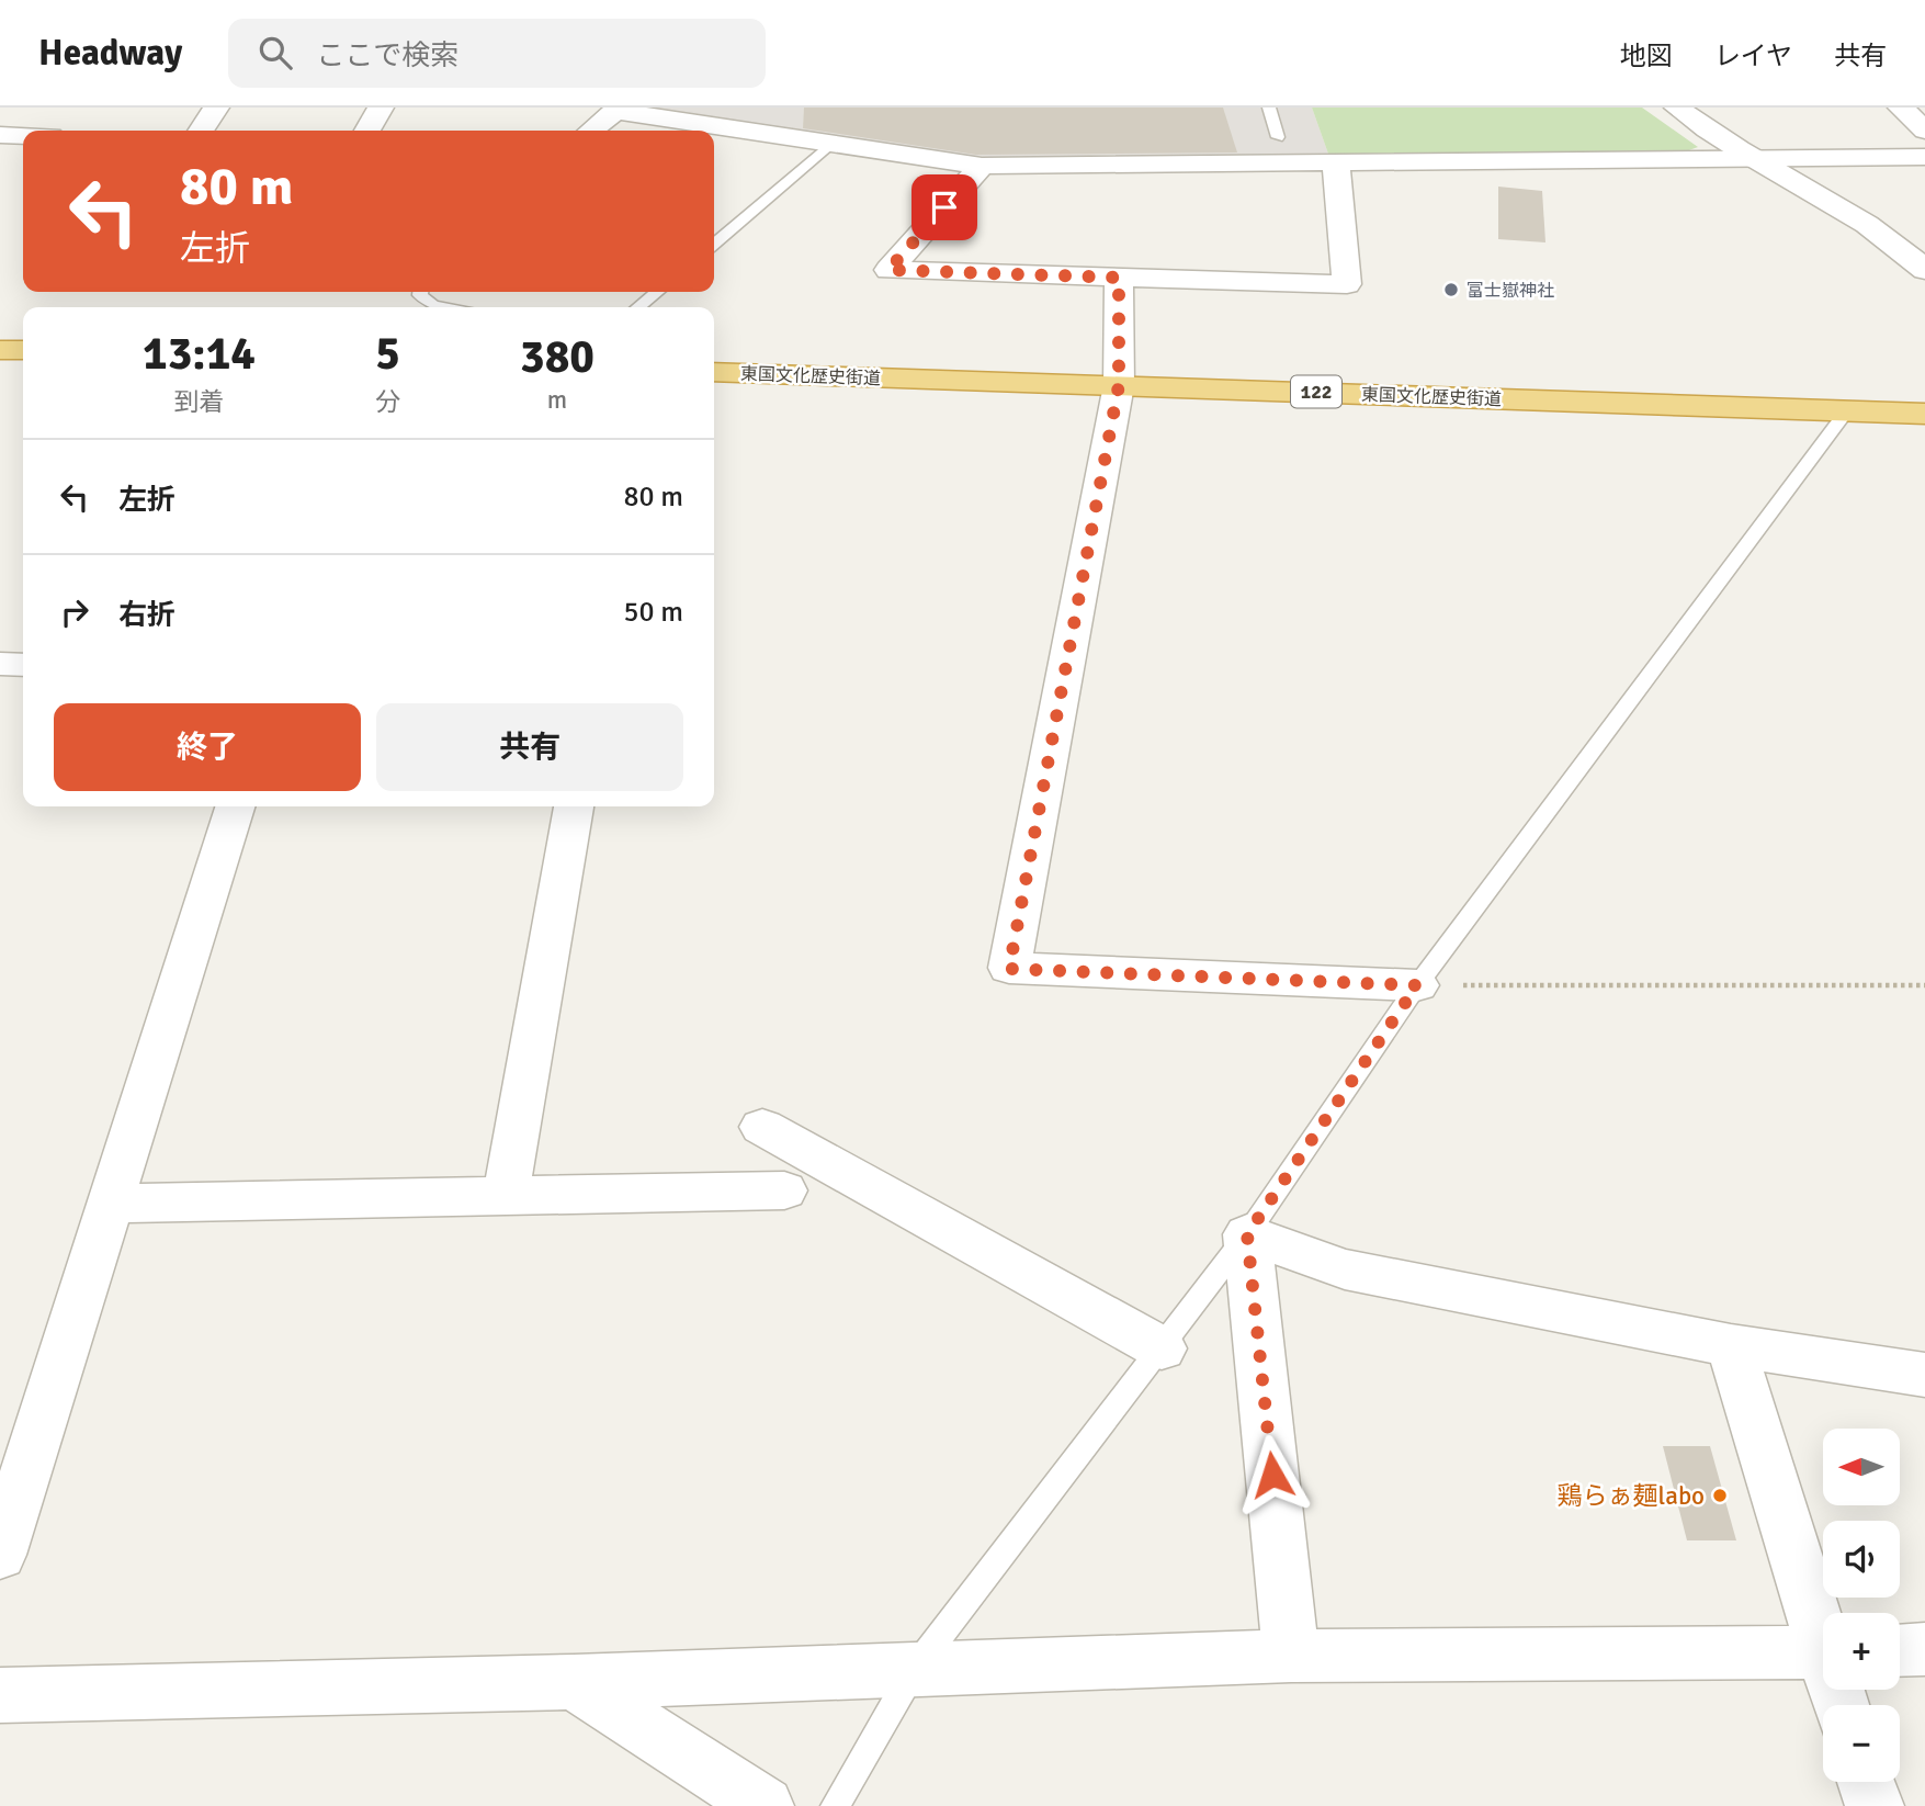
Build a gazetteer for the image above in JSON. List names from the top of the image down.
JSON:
{
  "streets": {
    "highway": ["東国文化歴史街道", "122"]
  },
  "places": ["富士嶽神社", "鶏らぁ麺labo"],
  "north": "left",
  "page": {
    "header": "Headway",
    "search": "ここで検索",
    "nav": ["地図", "レイヤ", "共有"],
    "turn": ["80 m", "左折"],
    "eta": [
      "13:14",
      "到着",
      "5",
      "分",
      "380",
      "m"
    ],
    "list": [
      {
        "name": "左折",
        "value": "80 m"
      },
      {
        "name": "右折",
        "value": "50 m"
      }
    ],
    "buttons": ["終了", "共有"],
    "map_buttons": ["+", "−"]
  }
}
